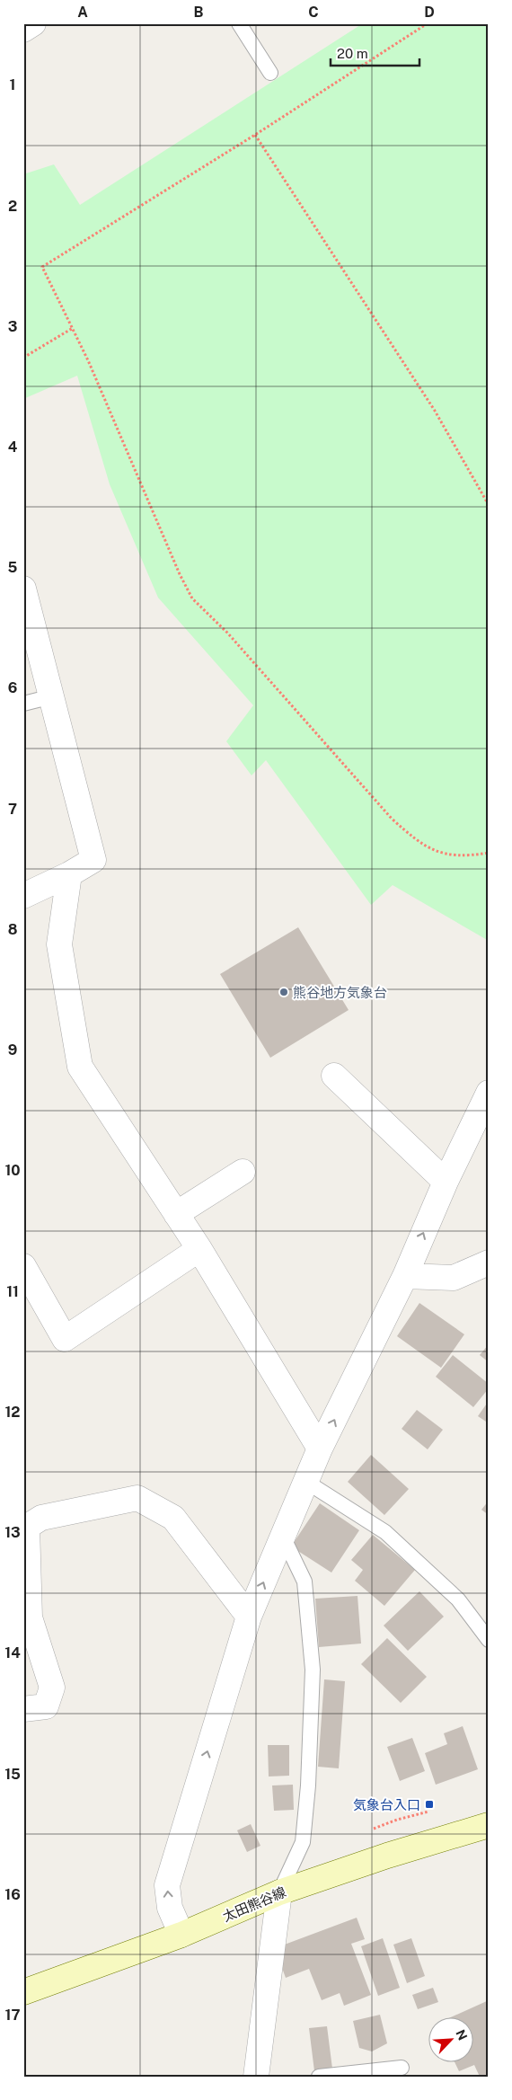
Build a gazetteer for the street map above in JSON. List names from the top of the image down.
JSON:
{
  "streets": {
    "main road": ["太田熊谷線"]
  },
  "places": {
    "other": ["熊谷地方気象台"],
    "transit": ["気象台入口"]
  },
  "scale_bar": "20 m",
  "north": "top right",
  "grid": {
    "columns": [
      "A",
      "B",
      "C",
      "D"
    ],
    "rows": [
      "1",
      "2",
      "3",
      "4",
      "5",
      "6",
      "7",
      "8",
      "9",
      "10",
      "11",
      "12",
      "13",
      "14",
      "15",
      "16",
      "17"
    ]
  }
}
